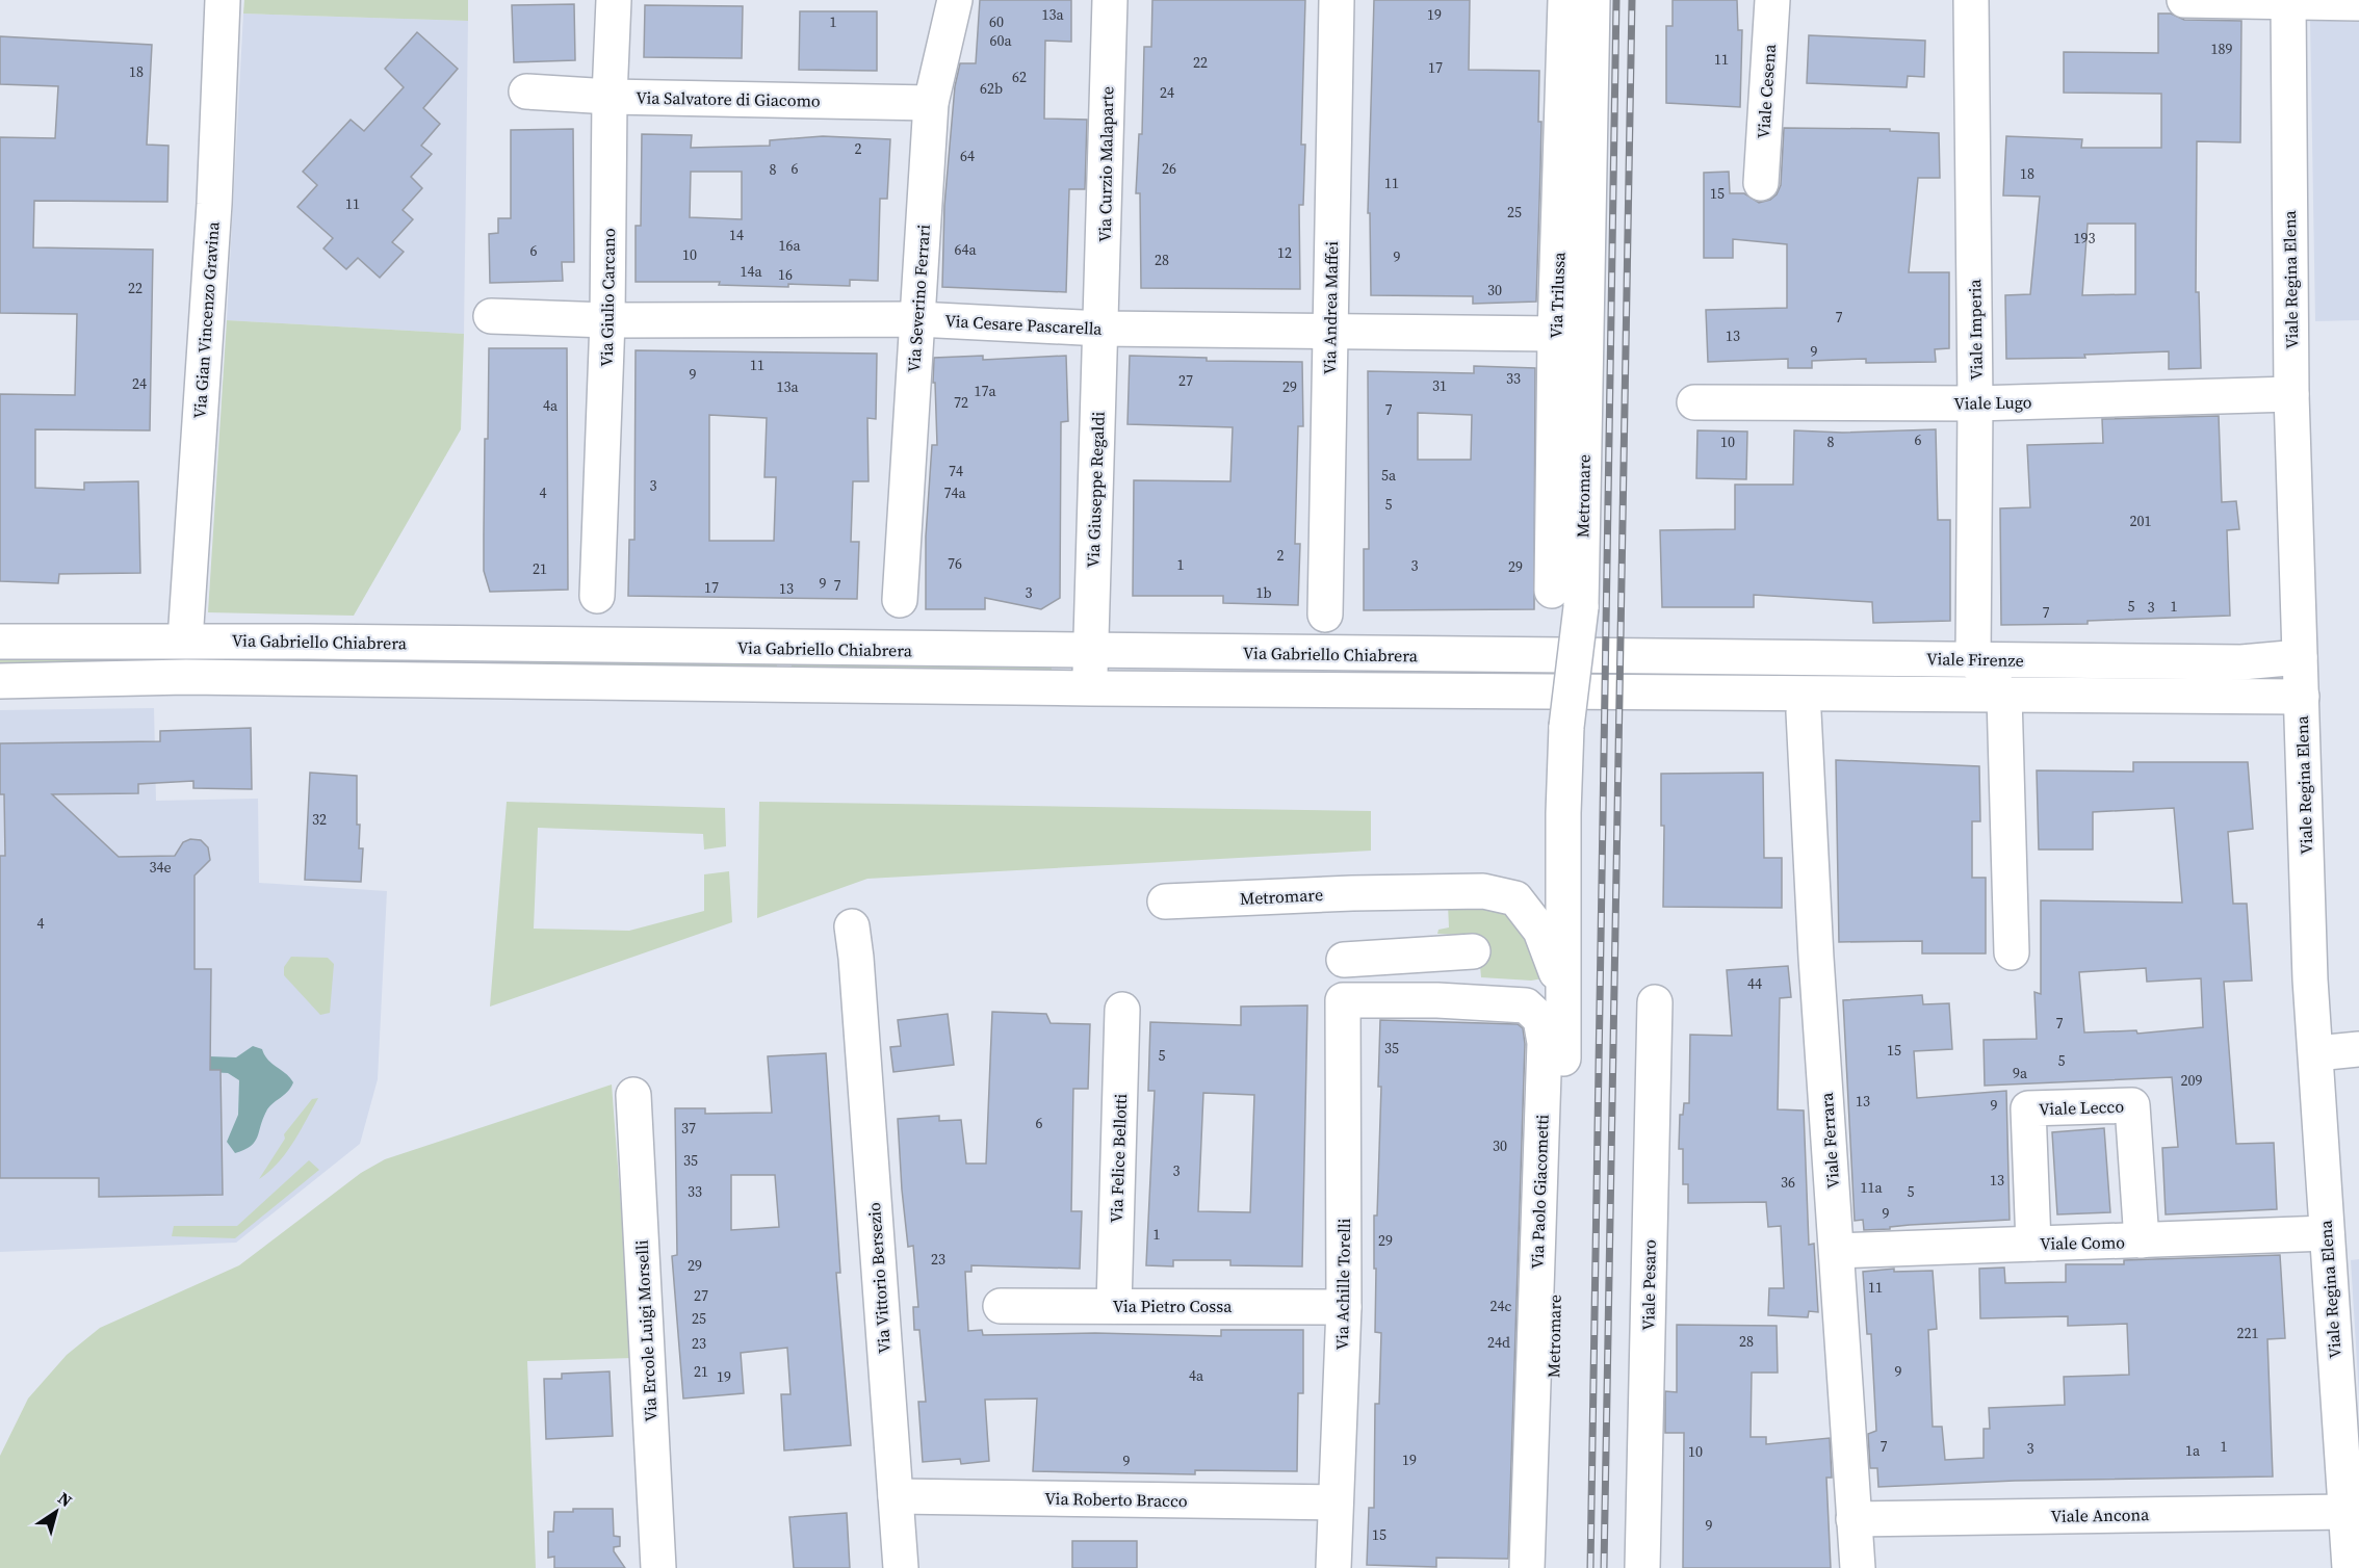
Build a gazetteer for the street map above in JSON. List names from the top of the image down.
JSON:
{
  "streets": {
    "street": [
      "Viale Cesena",
      "Via Salvatore di Giacomo",
      "Via Curzio Malaparte",
      "Viale Regina Elena",
      "Via Trilussa",
      "Via Giulio Carcano",
      "Via Severino Ferrari",
      "Via Andrea Maffei",
      "Via Gian Vincenzo Gravina",
      "Via Cesare Pascarella",
      "Viale Imperia",
      "Viale Lugo",
      "Via Giuseppe Regaldi",
      "Metromare",
      "Via Gabriello Chiabrera",
      "Viale Firenze",
      "Viale Lecco",
      "Viale Ferrara",
      "Via Felice Bellotti",
      "Via Paolo Giacometti",
      "Viale Como",
      "Via Vittorio Bersezio",
      "Via Achille Torelli",
      "Viale Pesaro",
      "Via Pietro Cossa",
      "Via Ercole Luigi Morselli",
      "Via Roberto Bracco",
      "Viale Ancona"
    ]
  },
  "crossings": [
    ["Via Salvatore di Giacomo", "Via Giulio Carcano"],
    ["Via Salvatore di Giacomo", "Via Severino Ferrari"],
    ["Via Curzio Malaparte", "Via Cesare Pascarella"],
    ["Via Curzio Malaparte", "Via Giuseppe Regaldi"],
    ["Viale Regina Elena", "Viale Lugo"],
    ["Viale Regina Elena", "Viale Firenze"],
    ["Viale Regina Elena", "Viale Como"],
    ["Viale Regina Elena", "Viale Ancona"],
    ["Via Trilussa", "Via Cesare Pascarella"],
    ["Via Giulio Carcano", "Via Cesare Pascarella"],
    ["Via Severino Ferrari", "Via Cesare Pascarella"],
    ["Via Andrea Maffei", "Via Cesare Pascarella"],
    ["Via Gian Vincenzo Gravina", "Via Gabriello Chiabrera"],
    ["Via Cesare Pascarella", "Via Giuseppe Regaldi"],
    ["Viale Imperia", "Viale Lugo"],
    ["Viale Imperia", "Viale Firenze"],
    ["Via Giuseppe Regaldi", "Via Gabriello Chiabrera"],
    ["Via Gabriello Chiabrera", "Viale Firenze"],
    ["Viale Lecco", "Viale Como"],
    ["Viale Ferrara", "Viale Como"],
    ["Viale Ferrara", "Viale Ancona"],
    ["Via Felice Bellotti", "Via Pietro Cossa"],
    ["Via Paolo Giacometti", "Via Achille Torelli"],
    ["Via Vittorio Bersezio", "Via Roberto Bracco"],
    ["Via Achille Torelli", "Via Pietro Cossa"],
    ["Via Achille Torelli", "Via Roberto Bracco"]
  ],
  "house_numbers": [
    "13a",
    "19",
    "1",
    "60",
    "60a",
    "189",
    "11",
    "22",
    "17",
    "18",
    "62",
    "62b",
    "24",
    "2",
    "64",
    "6",
    "26",
    "8",
    "18",
    "11",
    "15",
    "11",
    "25",
    "14",
    "193",
    "16a",
    "64a",
    "6",
    "12",
    "10",
    "9",
    "28",
    "14a",
    "16",
    "22",
    "30",
    "7",
    "13",
    "9",
    "11",
    "9",
    "33",
    "27",
    "24",
    "31",
    "13a",
    "29",
    "17a",
    "72",
    "4a",
    "7",
    "6",
    "10",
    "8",
    "74",
    "5a",
    "3",
    "4",
    "74a",
    "5",
    "201",
    "2",
    "76",
    "1",
    "3",
    "29",
    "21",
    "9",
    "7",
    "17",
    "13",
    "3",
    "1b",
    "5",
    "1",
    "3",
    "7",
    "32",
    "34e",
    "4",
    "44",
    "7",
    "35",
    "15",
    "5",
    "5",
    "9a",
    "209",
    "13",
    "9",
    "6",
    "37",
    "30",
    "35",
    "3",
    "13",
    "36",
    "11a",
    "33",
    "5",
    "9",
    "1",
    "29",
    "23",
    "29",
    "11",
    "27",
    "24c",
    "25",
    "221",
    "28",
    "24d",
    "23",
    "21",
    "9",
    "4a",
    "19",
    "7",
    "1",
    "3",
    "1a",
    "10",
    "19",
    "9",
    "9",
    "15"
  ],
  "north": "top right"
}
